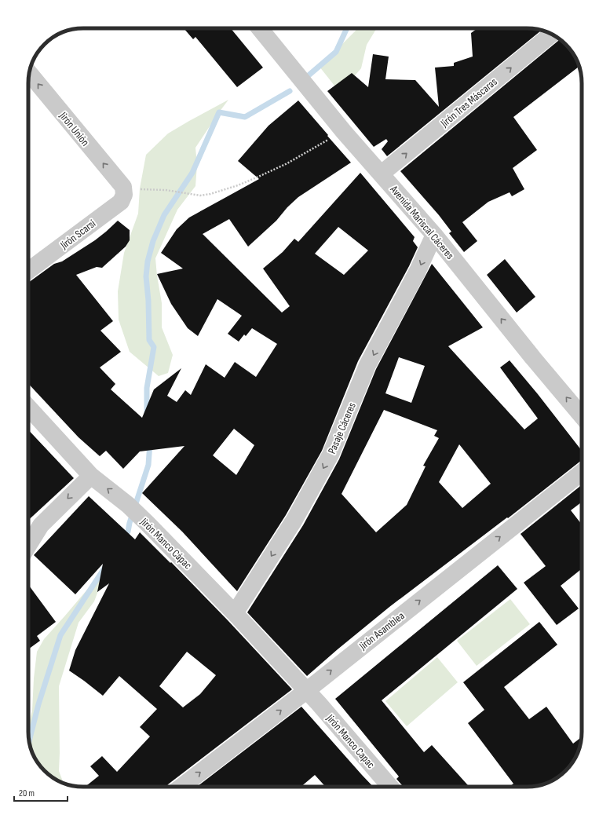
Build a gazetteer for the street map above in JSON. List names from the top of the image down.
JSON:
{
  "streets": {
    "street": [
      "Jirón Tres Máscaras",
      "Jirón Unión",
      "Avenida Mariscal Cáceres",
      "Jirón Scarsi",
      "Pasaje Cáceres",
      "Jirón Manco Cápac",
      "Jirón Asamblea",
      "Jirón Manco Capac"
    ]
  },
  "crossings": [
    ["Jirón Tres Máscaras", "Avenida Mariscal Cáceres"],
    ["Jirón Unión", "Jirón Scarsi"],
    ["Avenida Mariscal Cáceres", "Pasaje Cáceres"],
    ["Pasaje Cáceres", "Jirón Manco Cápac"],
    ["Jirón Manco Cápac", "Jirón Asamblea"],
    ["Jirón Manco Cápac", "Jirón Manco Capac"],
    ["Jirón Asamblea", "Jirón Manco Capac"]
  ],
  "one_way": [
    "Jirón Tres Máscaras",
    "Jirón Unión",
    "Avenida Mariscal Cáceres",
    "Pasaje Cáceres",
    "Jirón Manco Cápac",
    "Jirón Asamblea"
  ],
  "scale_bar": "20 m"
}
